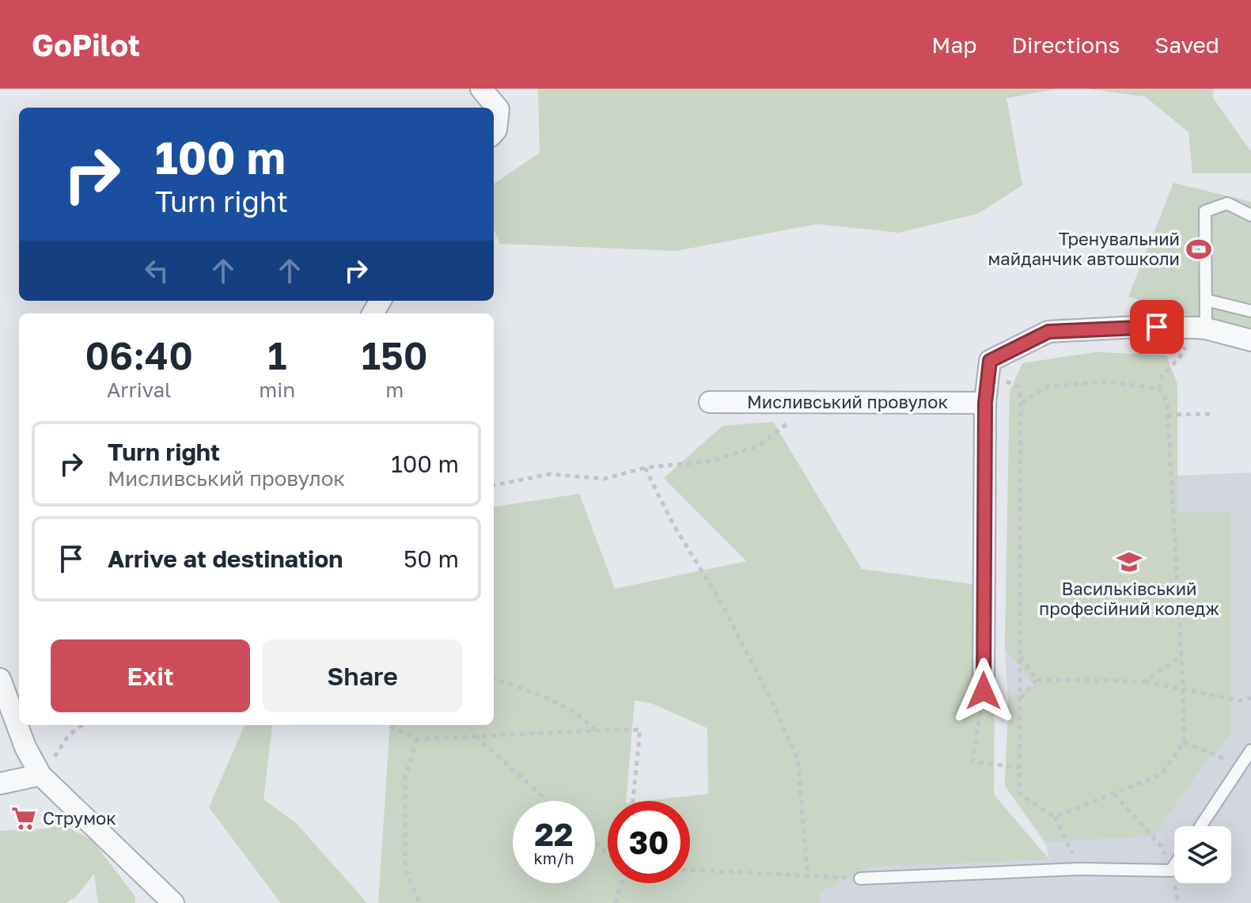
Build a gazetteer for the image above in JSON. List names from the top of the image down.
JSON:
{
  "streets": {
    "street": ["Мисливський провулок"]
  },
  "places": {
    "sports": ["Тренувальний майданчик автошколи"],
    "school or university": ["Васильківський професійний коледж"],
    "supermarket": ["Струмок"]
  },
  "page": {
    "header": "GoPilot",
    "nav": ["Map", "Directions", "Saved"],
    "turn": ["100 m", "Turn right"],
    "eta": [
      "06:40",
      "Arrival",
      "1",
      "min",
      "150",
      "m"
    ],
    "list": [
      {
        "name": "Turn right",
        "note": "Мисливський провулок",
        "value": "100 m"
      },
      {
        "name": "Arrive at destination",
        "value": "50 m"
      }
    ],
    "buttons": ["Exit", "Share"],
    "speed": "22 km/h",
    "limit": "30"
  }
}
